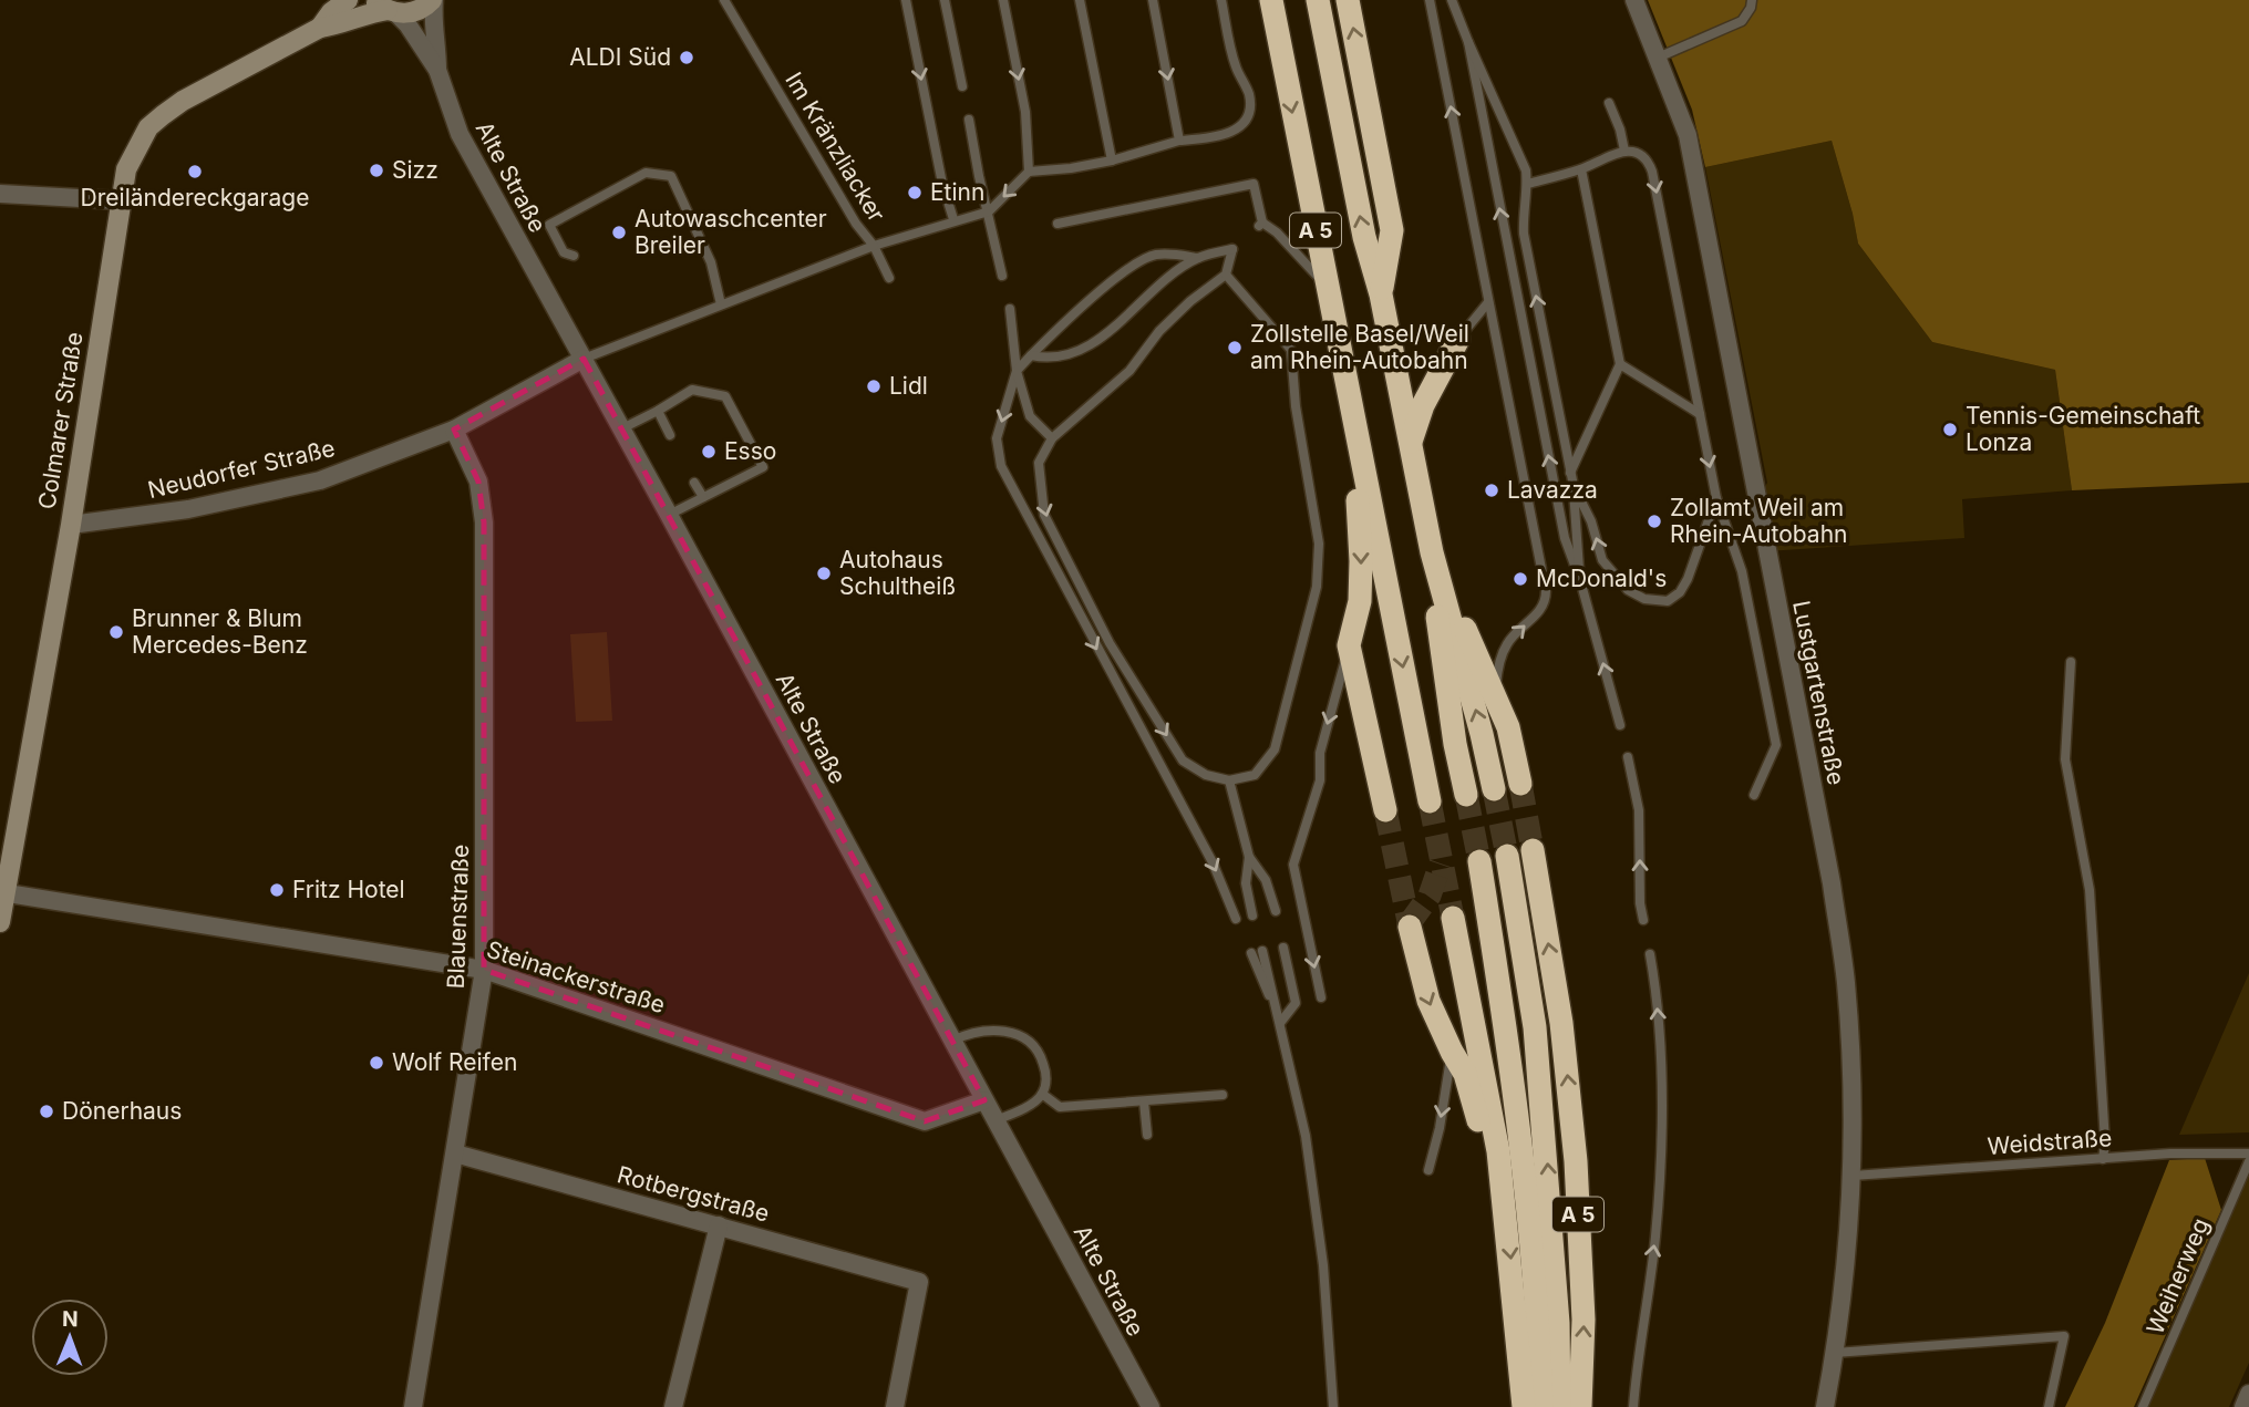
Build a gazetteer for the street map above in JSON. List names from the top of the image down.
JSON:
{
  "streets": {
    "highway": ["A 5"],
    "main road": ["Colmarer Straße"],
    "street": [
      "Alte Straße",
      "Neudorfer Straße",
      "Lustgartenstraße",
      "Blauenstraße",
      "Steinackerstraße",
      "Rotbergstraße"
    ],
    "lane": ["Im Kränzliacker", "Weidstraße", "Weiherweg"]
  },
  "crossings": [
    ["Im Kränzliacker", "Alte Straße"],
    ["Im Kränzliacker", "Neudorfer Straße"],
    ["Alte Straße", "Colmarer Straße"],
    ["Alte Straße", "Neudorfer Straße"],
    ["Alte Straße", "Steinackerstraße"],
    ["Colmarer Straße", "Neudorfer Straße"],
    ["Colmarer Straße", "Steinackerstraße"],
    ["Neudorfer Straße", "Blauenstraße"],
    ["Lustgartenstraße", "Weidstraße"],
    ["Blauenstraße", "Steinackerstraße"],
    ["Blauenstraße", "Rotbergstraße"]
  ],
  "places": [
    "ALDI Süd",
    "Sizz",
    "Dreiländereckgarage",
    "Etinn",
    "Autowaschcenter Breiler",
    "Zollstelle Basel/Weil am Rhein-Autobahn",
    "Lidl",
    "Tennis-Gemeinschaft Lonza",
    "Esso",
    "Lavazza",
    "Zollamt Weil am Rhein-Autobahn",
    "Autohaus Schultheiß",
    "McDonald's",
    "Brunner & Blum Mercedes-Benz",
    "Fritz Hotel",
    "Wolf Reifen",
    "Dönerhaus"
  ],
  "north": "top"
}
